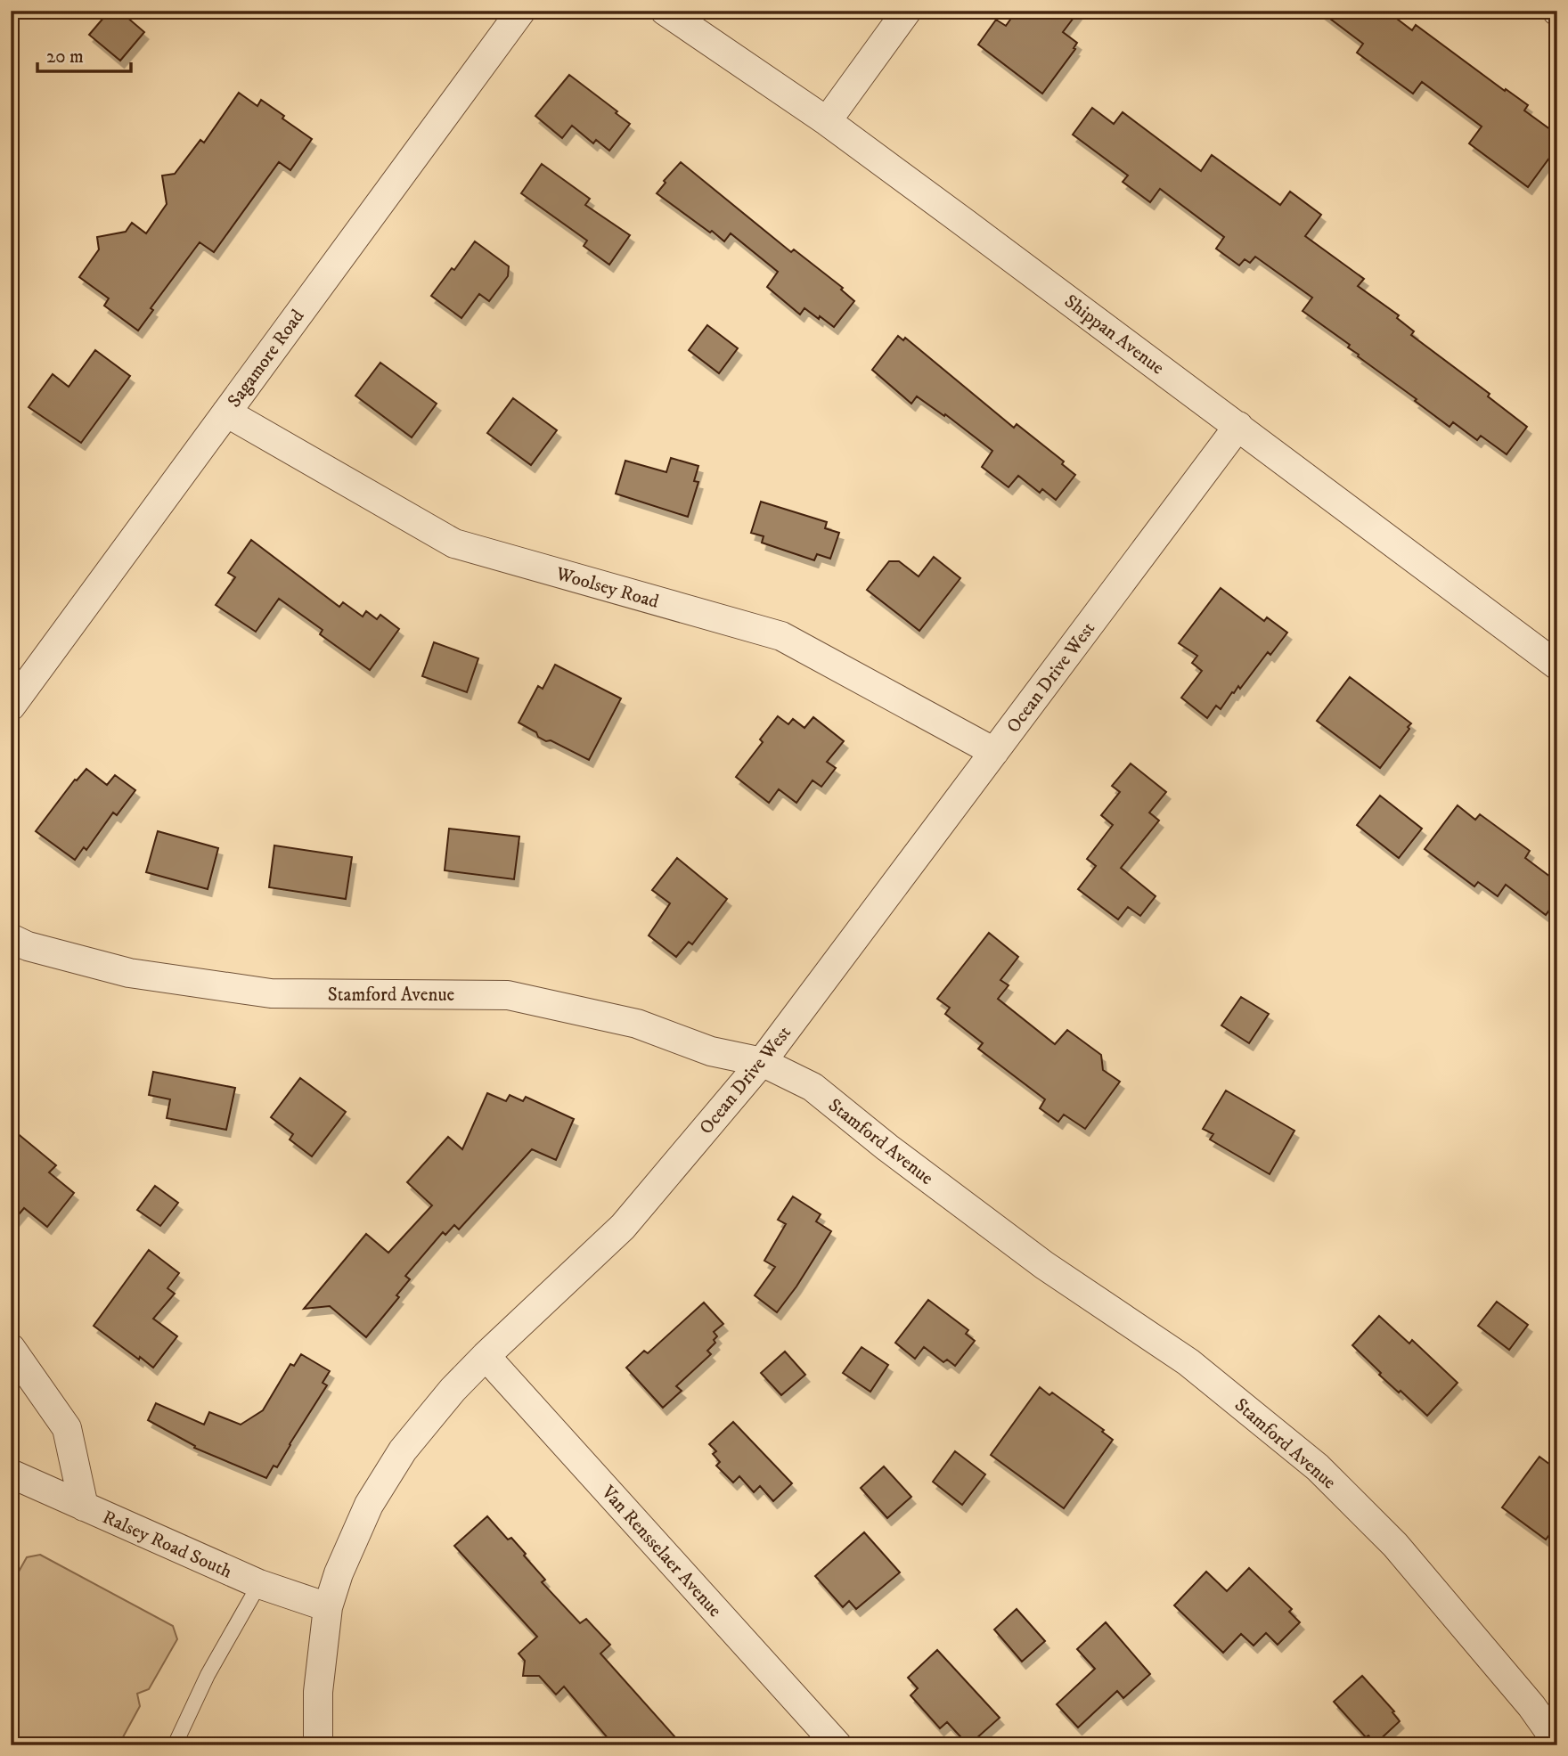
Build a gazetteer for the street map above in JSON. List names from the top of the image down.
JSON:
{
  "streets": {
    "street": [
      "Shippan Avenue",
      "Sagamore Road",
      "Woolsey Road",
      "Ocean Drive West",
      "Stamford Avenue",
      "Ralsey Road South",
      "Van Rensselaer Avenue"
    ]
  },
  "crossings": [
    ["Shippan Avenue", "Ocean Drive West"],
    ["Sagamore Road", "Woolsey Road"],
    ["Woolsey Road", "Ocean Drive West"],
    ["Ocean Drive West", "Stamford Avenue"],
    ["Ocean Drive West", "Ralsey Road South"],
    ["Ocean Drive West", "Van Rensselaer Avenue"]
  ],
  "scale_bar": "20 m"
}
